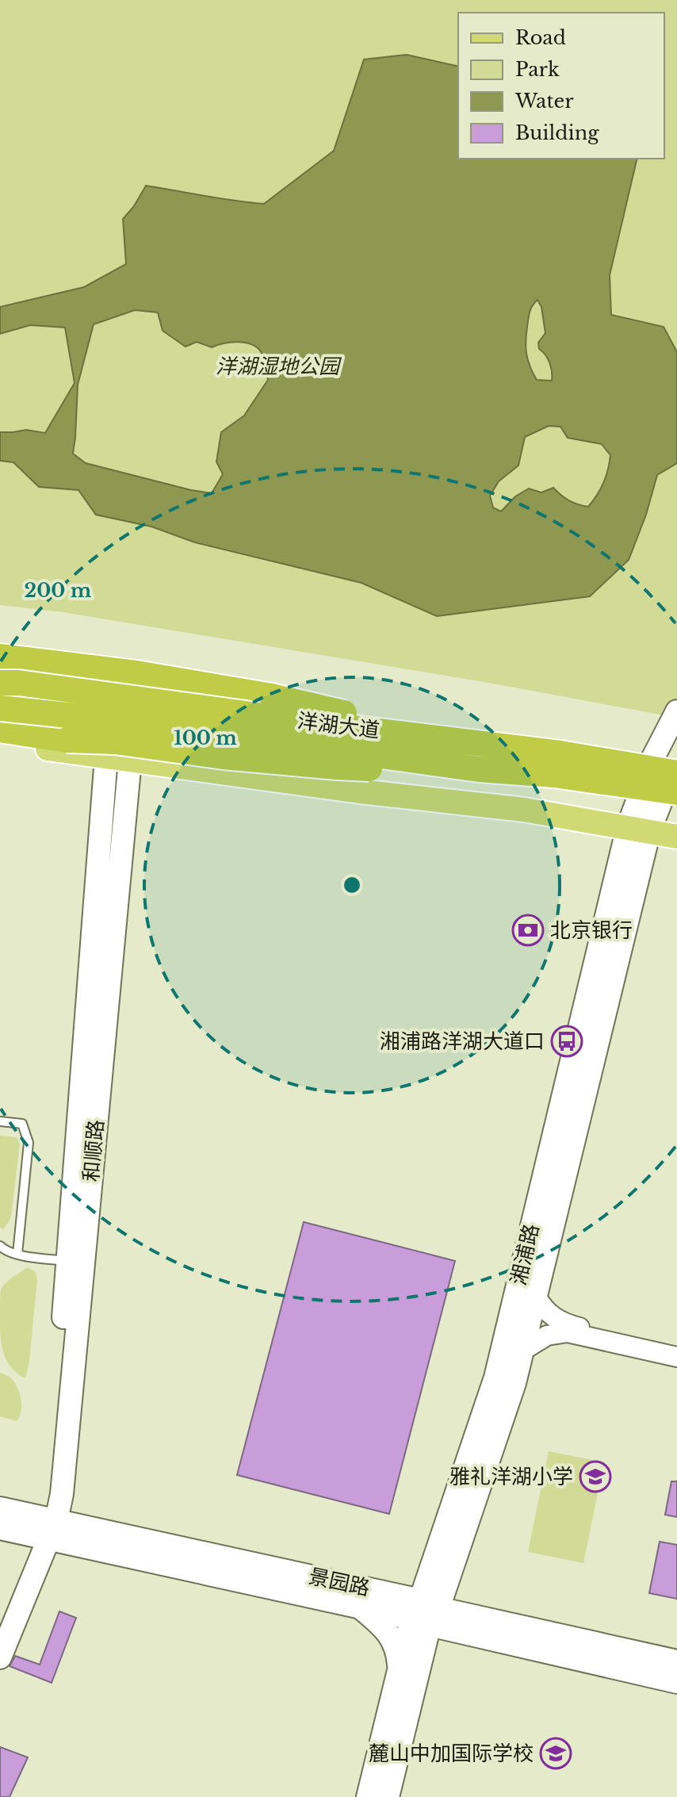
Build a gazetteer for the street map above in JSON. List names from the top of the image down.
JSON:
{
  "streets": {
    "highway": ["洋湖大道"],
    "main road": ["和顺路", "湘浦路", "景园路"]
  },
  "crossings": [
    ["和顺路", "景园路"],
    ["湘浦路", "景园路"]
  ],
  "parks": ["洋湖湿地公园"],
  "places": {
    "bank": ["北京银行"],
    "bus stop": ["湘浦路洋湖大道口"],
    "school or university": ["雅礼洋湖小学", "麓山中加国际学校"]
  },
  "legend": [
    "Road",
    "Park",
    "Water",
    "Building"
  ],
  "rings": ["200 m", "100 m"]
}
